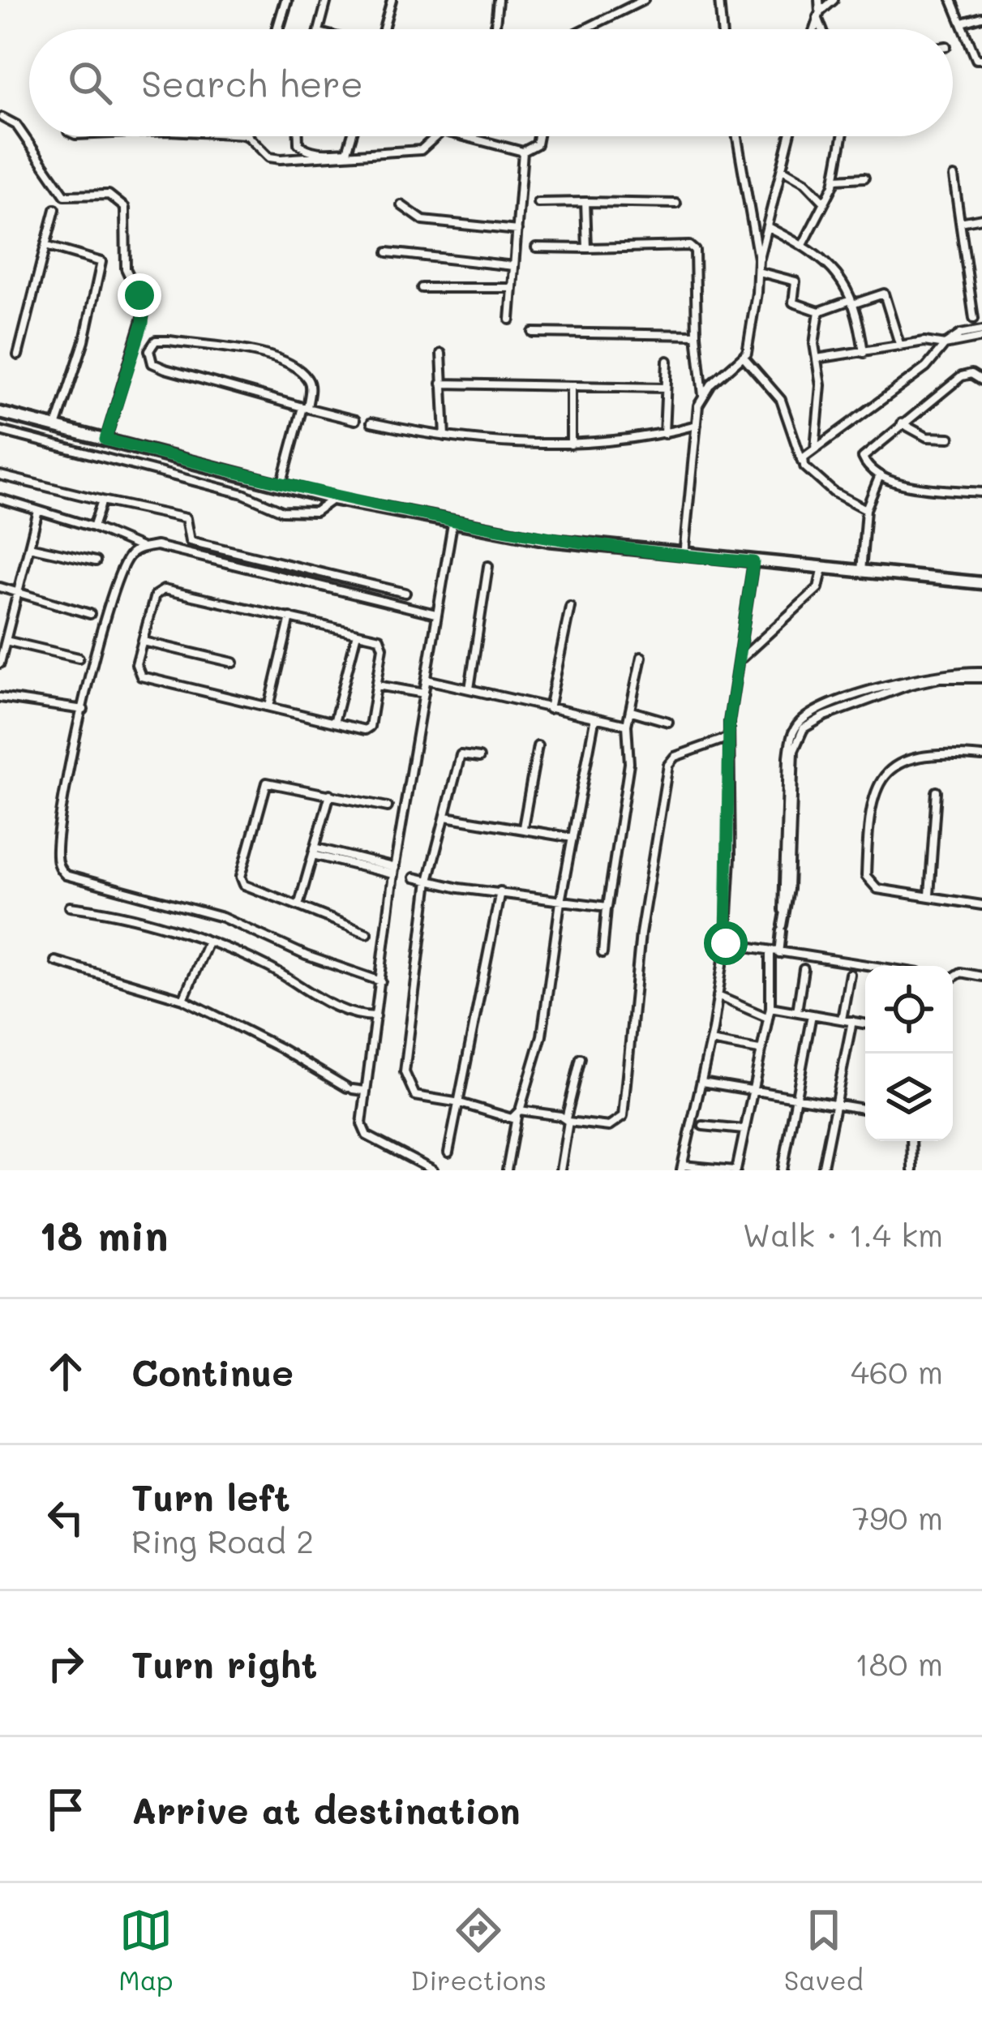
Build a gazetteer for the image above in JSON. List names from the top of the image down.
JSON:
{
  "page": {
    "search": "Search here",
    "heading": ["18 min", "Walk · 1.4 km"],
    "list": [
      ["Continue", "460 m"],
      ["Turn left", "Ring Road 2", "790 m"],
      ["Turn right", "180 m"],
      "Arrive at destination"
    ],
    "nav": ["Map", "Directions", "Saved"]
  }
}
